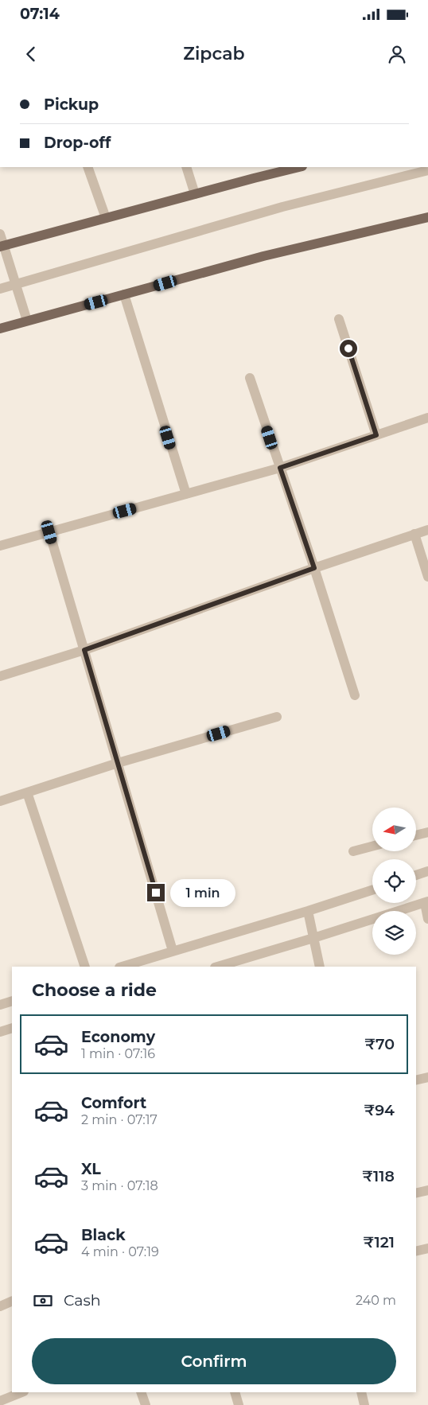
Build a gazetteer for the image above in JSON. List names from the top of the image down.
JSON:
{
  "north": "left",
  "page": {
    "status": "07:14",
    "header": "Zipcab",
    "banner": ["Pickup", "Drop-off"],
    "bubble": "1 min",
    "heading": "Choose a ride",
    "list": [
      {
        "name": "Economy",
        "note": "1 min · 07:16",
        "value": "₹70"
      },
      {
        "name": "Comfort",
        "note": "2 min · 07:17",
        "value": "₹94"
      },
      {
        "name": "XL",
        "note": "3 min · 07:18",
        "value": "₹118"
      },
      {
        "name": "Black",
        "note": "4 min · 07:19",
        "value": "₹121"
      }
    ],
    "pay": ["Cash", "240 m"],
    "buttons": "Confirm"
  }
}
